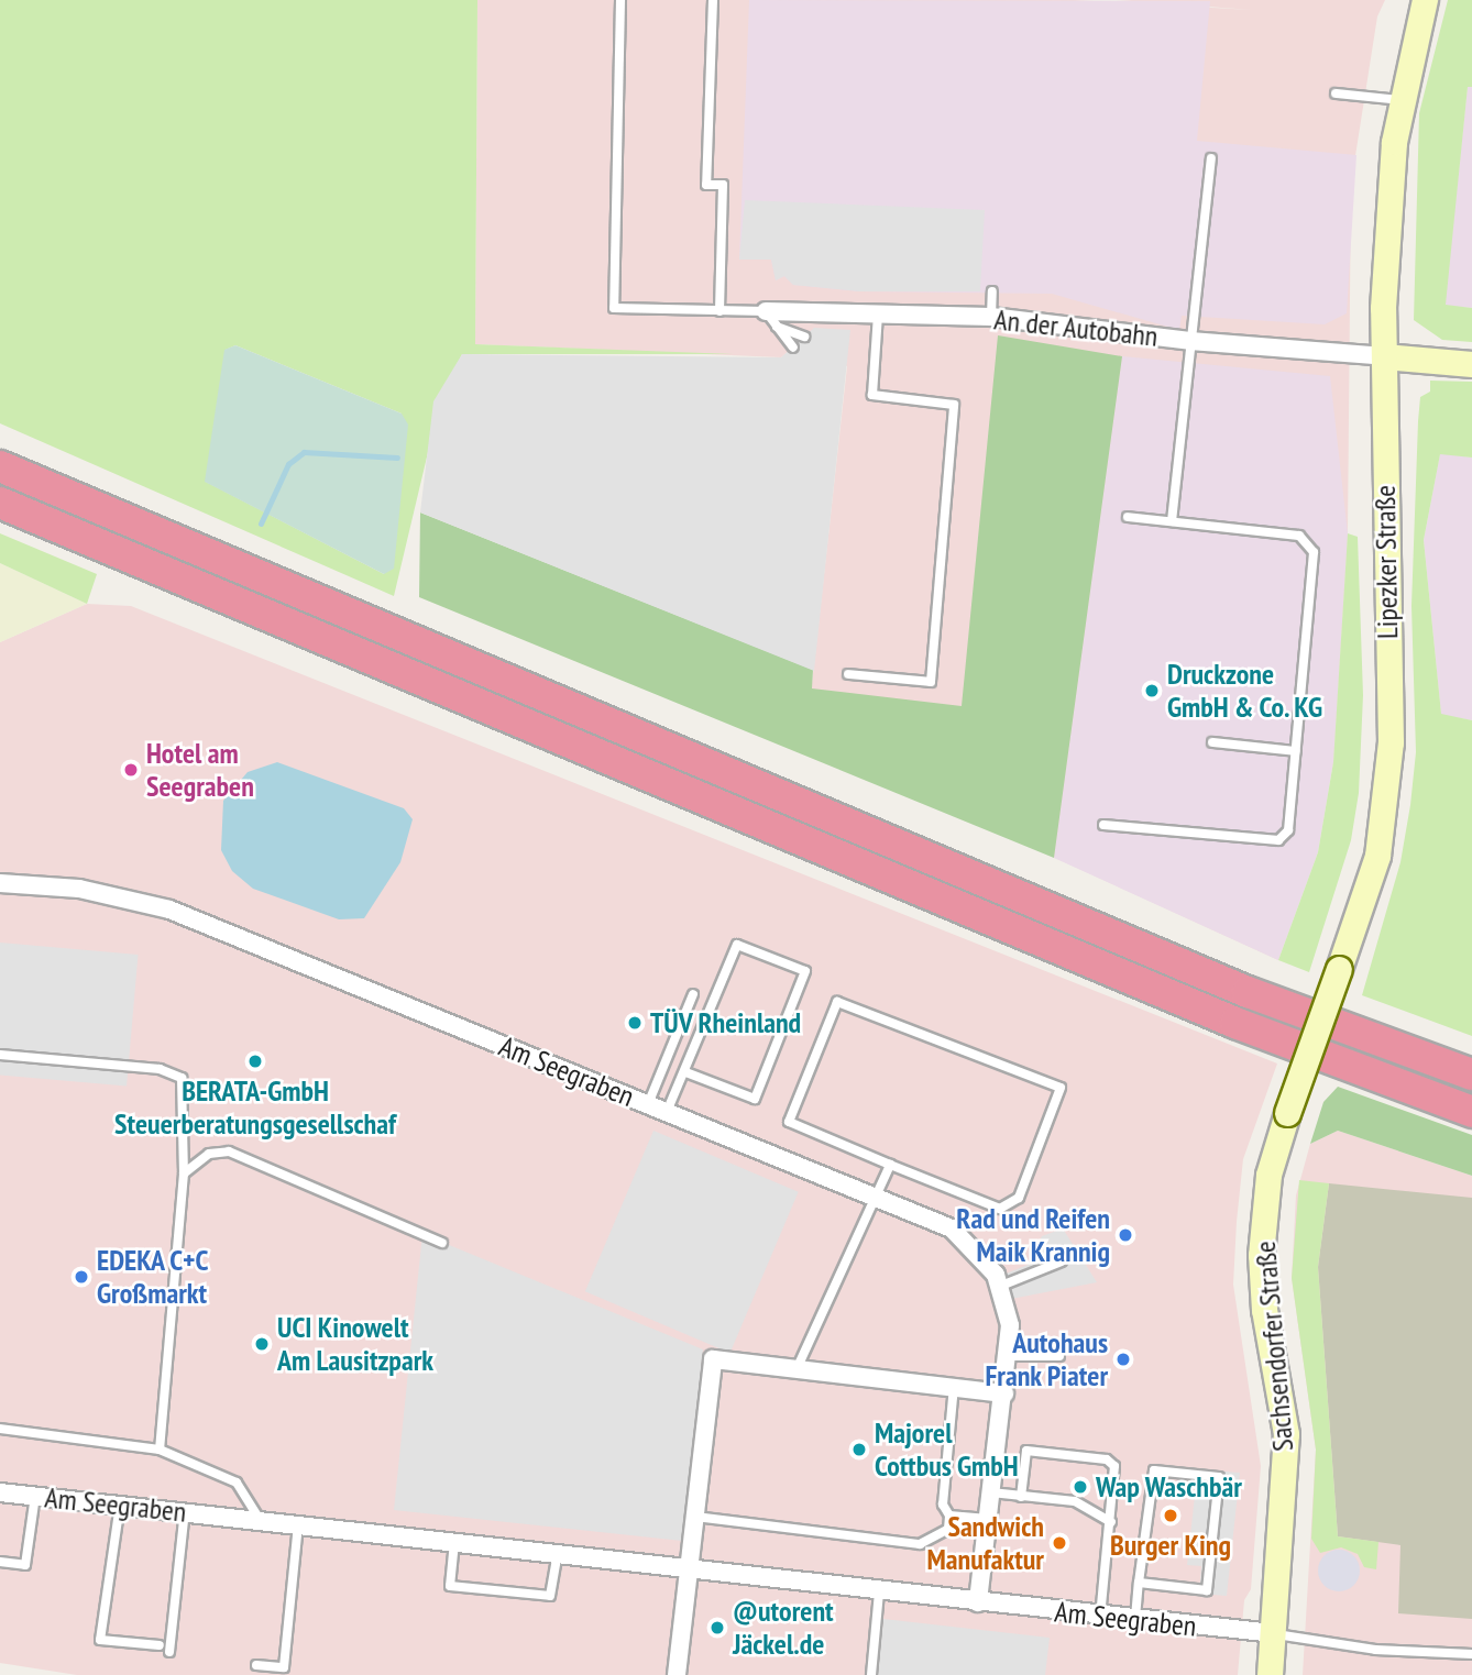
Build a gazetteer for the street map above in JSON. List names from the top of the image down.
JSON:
{
  "streets": {
    "main road": ["Lipezker Straße", "Sachsendorfer Straße"],
    "street": ["An der Autobahn", "Am Seegraben"]
  },
  "crossings": [
    ["An der Autobahn", "Lipezker Straße"],
    ["Lipezker Straße", "Sachsendorfer Straße"],
    ["Am Seegraben", "Sachsendorfer Straße"]
  ],
  "places": [
    "Druckzone GmbH & Co. KG",
    "Hotel am Seegraben",
    "TÜV Rheinland",
    "BERATA-GmbH Steuerberatungsgesellschaf",
    "Rad und Reifen Maik Krannig",
    "EDEKA C+C Großmarkt",
    "UCI Kinowelt Am Lausitzpark",
    "Autohaus Frank Piater",
    "Majorel Cottbus GmbH",
    "Wap Waschbär",
    "Burger King",
    "Sandwich Manufaktur",
    "@utorent Jäckel.de"
  ]
}
